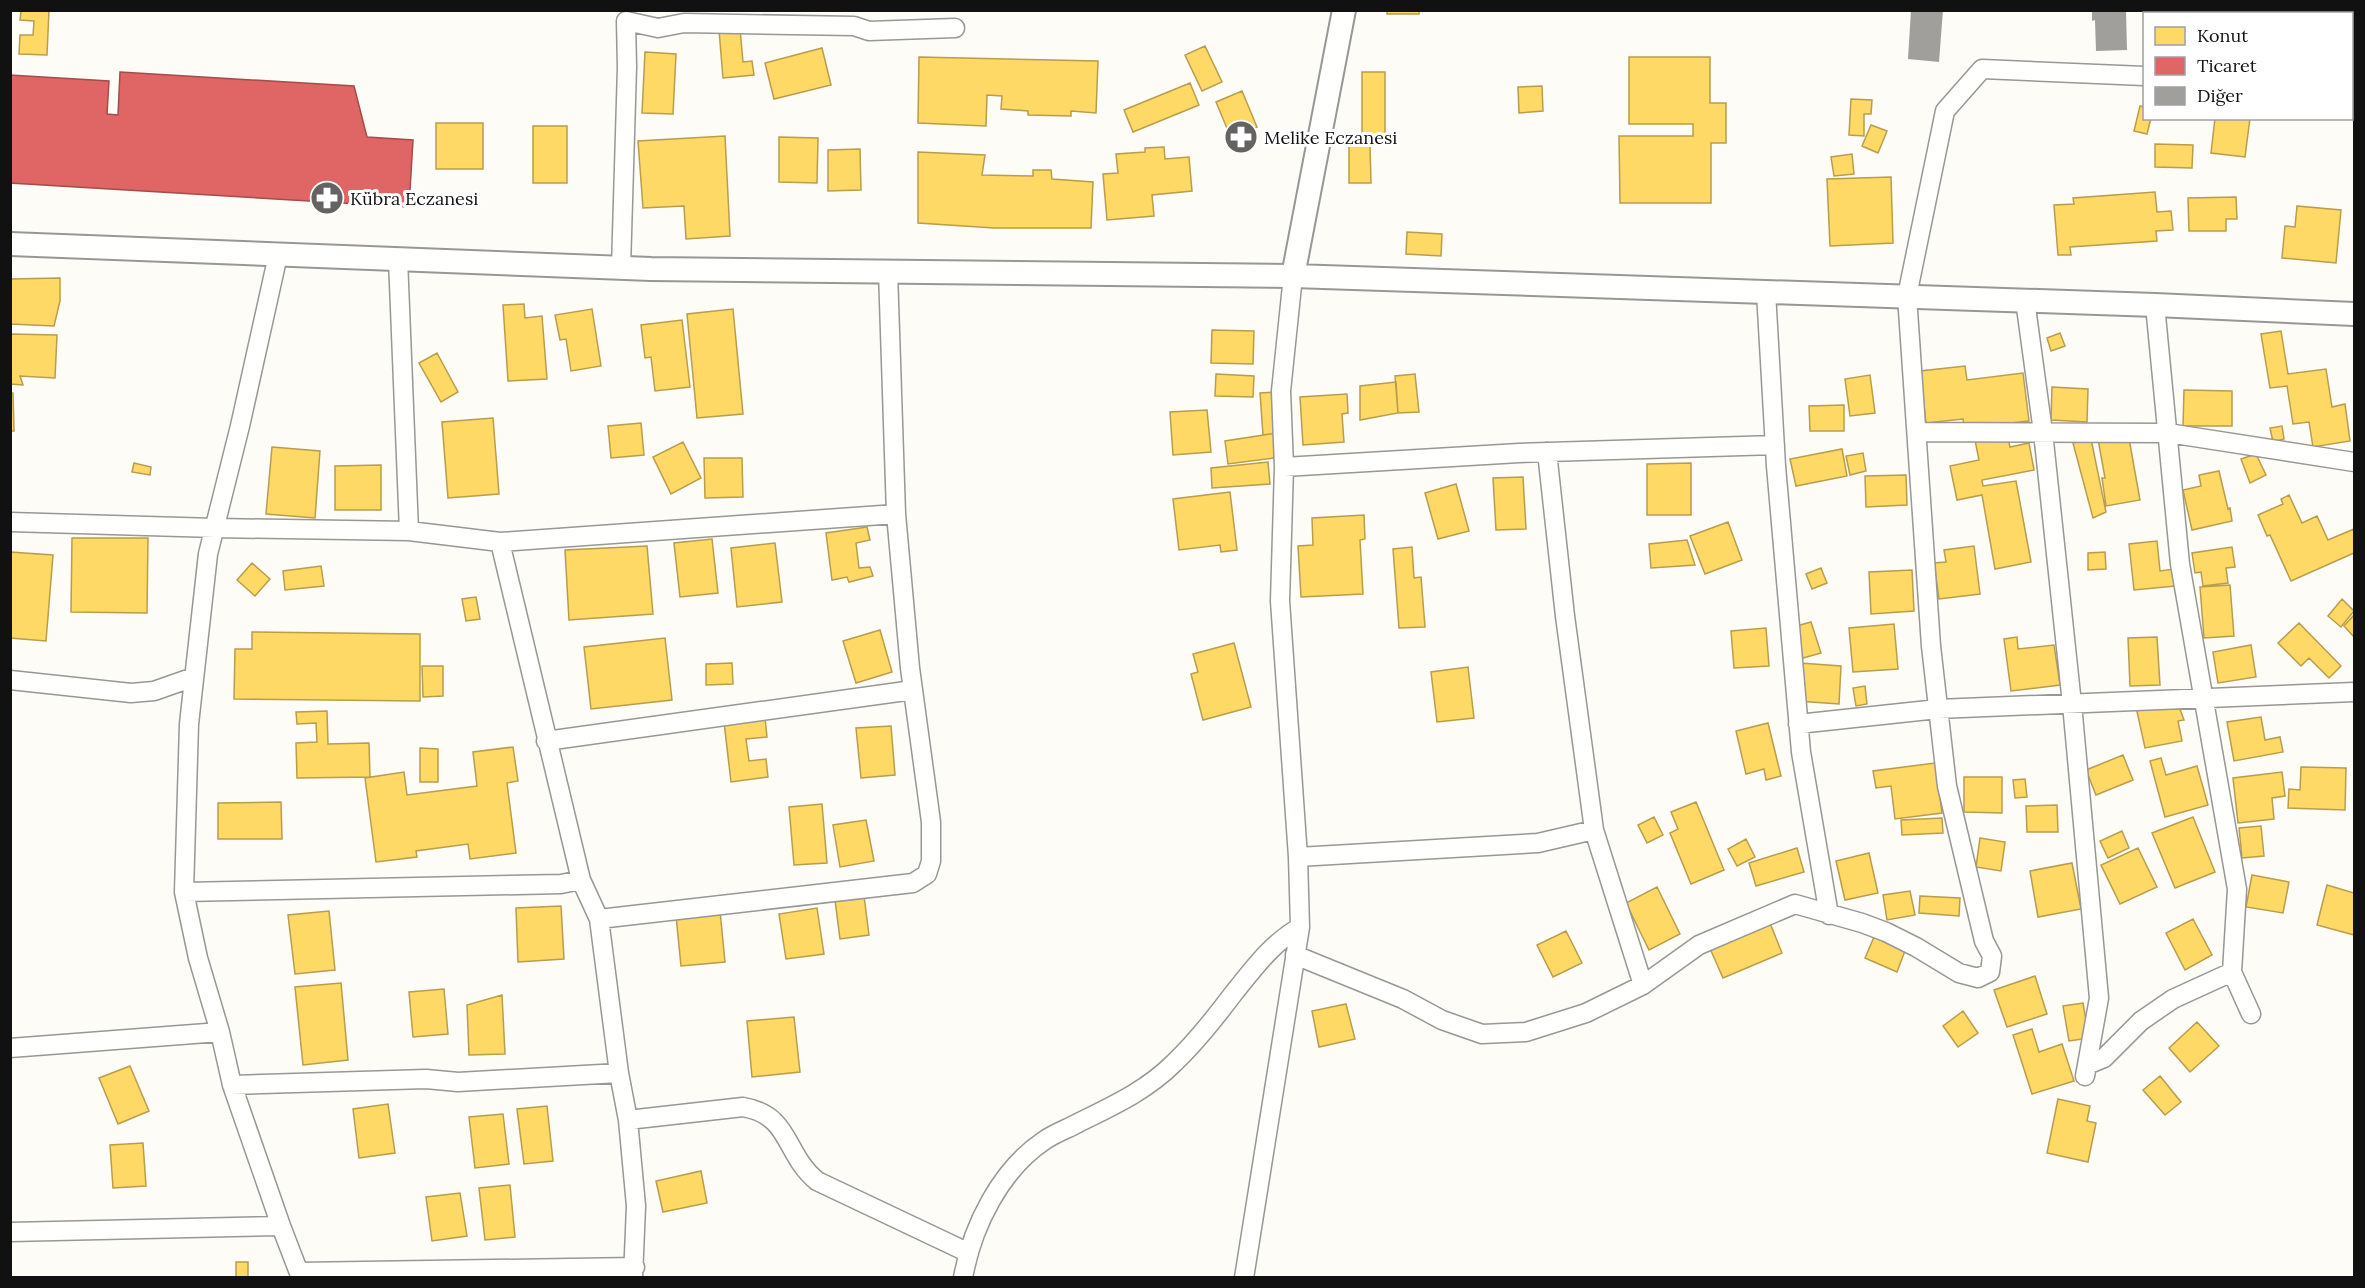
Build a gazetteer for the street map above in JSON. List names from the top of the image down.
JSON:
{
  "places": {
    "pharmacy": ["Melike Eczanesi", "Kübra Eczanesi"]
  },
  "legend": ["Konut", "Ticaret", "Diğer"]
}
